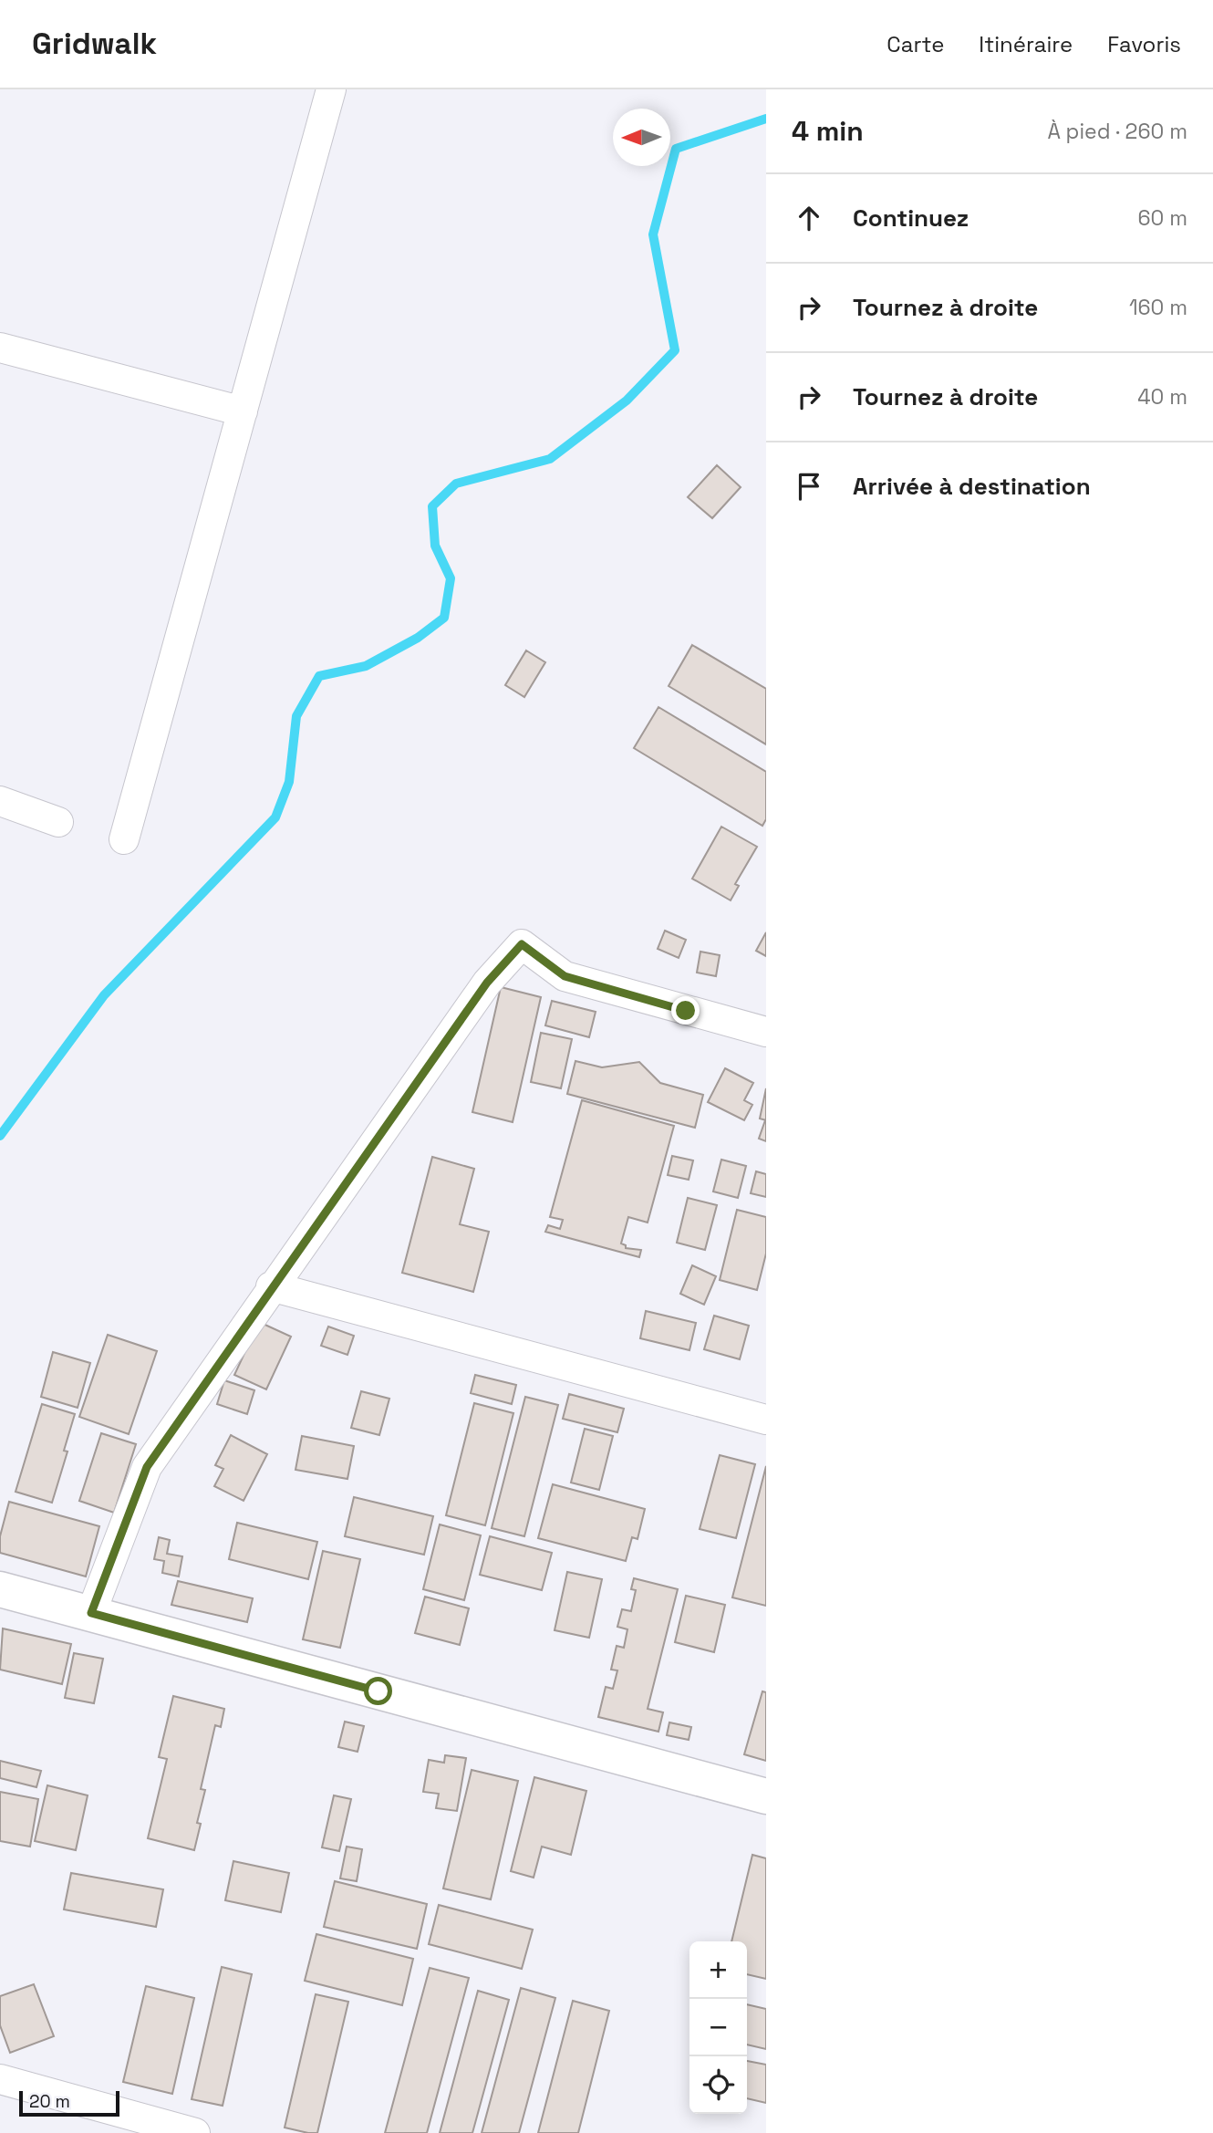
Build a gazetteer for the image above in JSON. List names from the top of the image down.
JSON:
{
  "scale_bar": "20 m",
  "north": "left",
  "page": {
    "header": "Gridwalk",
    "nav": ["Carte", "Itinéraire", "Favoris"],
    "heading": ["4 min", "À pied · 260 m"],
    "list": [
      ["Continuez", "60 m"],
      ["Tournez à droite", "160 m"],
      ["Tournez à droite", "40 m"],
      "Arrivée à destination"
    ],
    "map_buttons": ["+", "−"],
    "scale": "20 m"
  }
}
